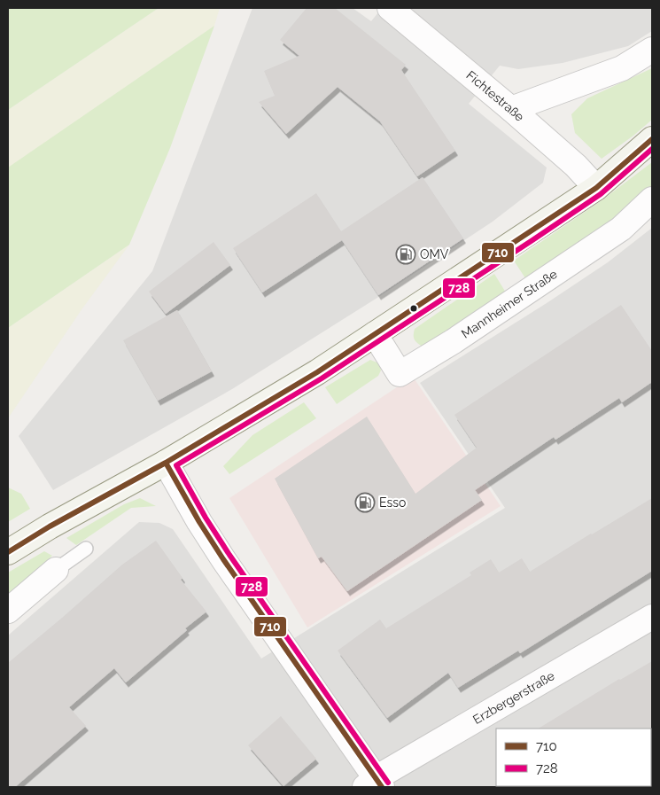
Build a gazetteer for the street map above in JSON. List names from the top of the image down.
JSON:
{
  "streets": {
    "street": ["Fichtestraße", "Mannheimer Straße", "Erzbergerstraße"]
  },
  "places": {
    "fuel station": ["OMV", "Esso"]
  },
  "lines": ["transit line 710", "transit line 728"],
  "legend": ["710", "728"]
}
